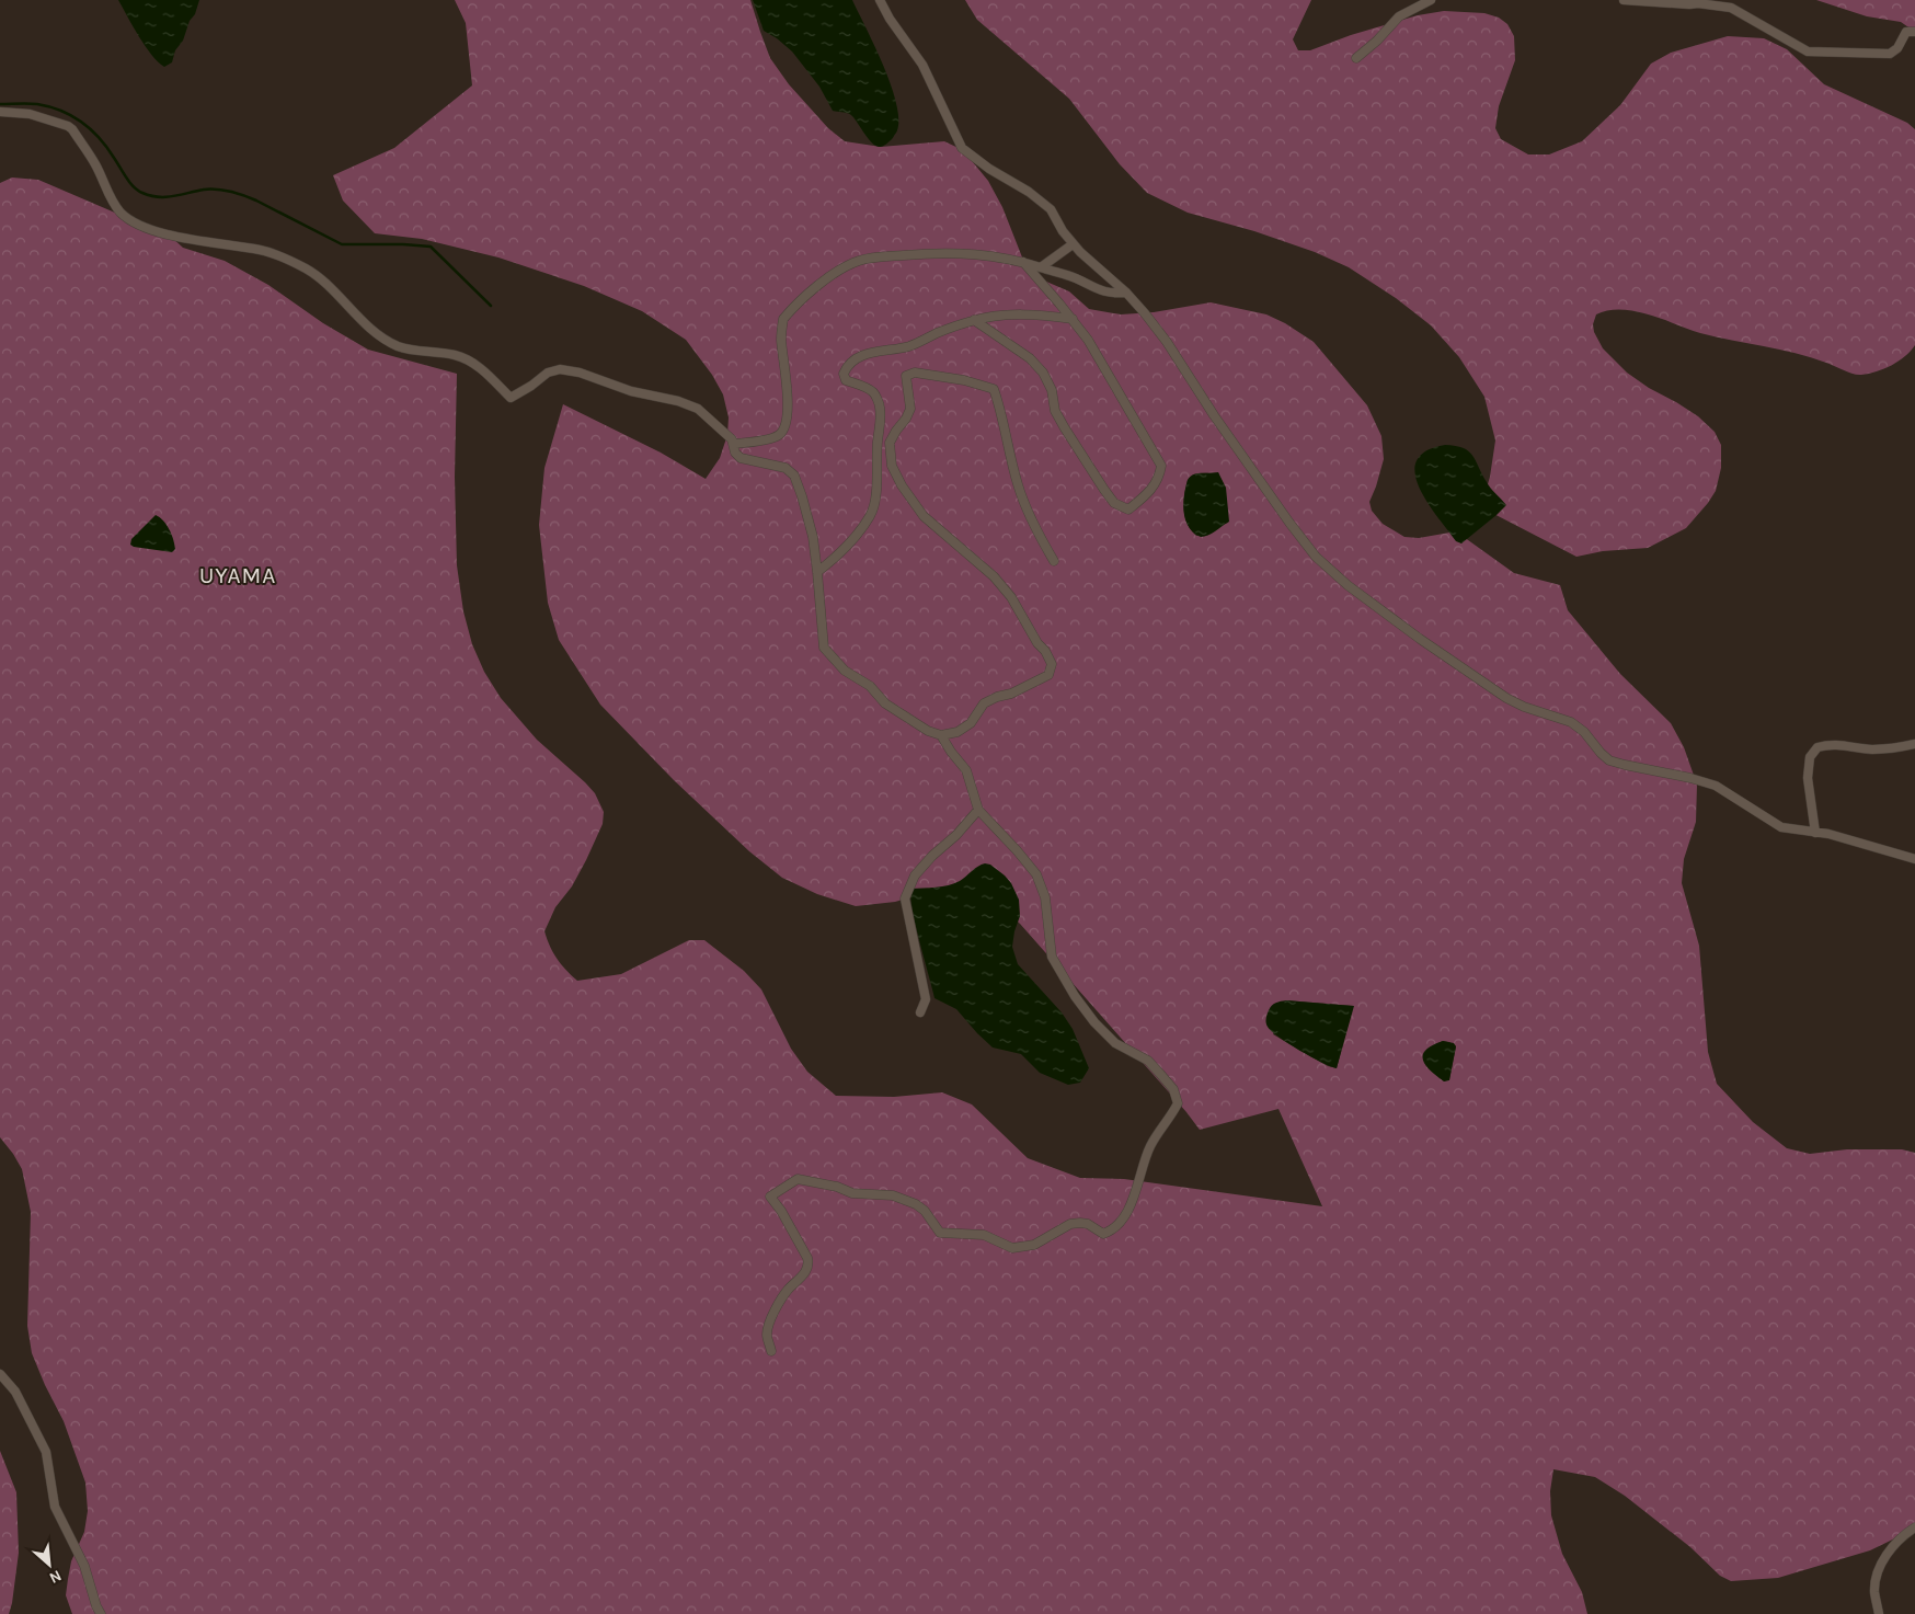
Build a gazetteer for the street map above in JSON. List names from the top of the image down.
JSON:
{
  "districts": ["UYAMA"],
  "north": "bottom right"
}
